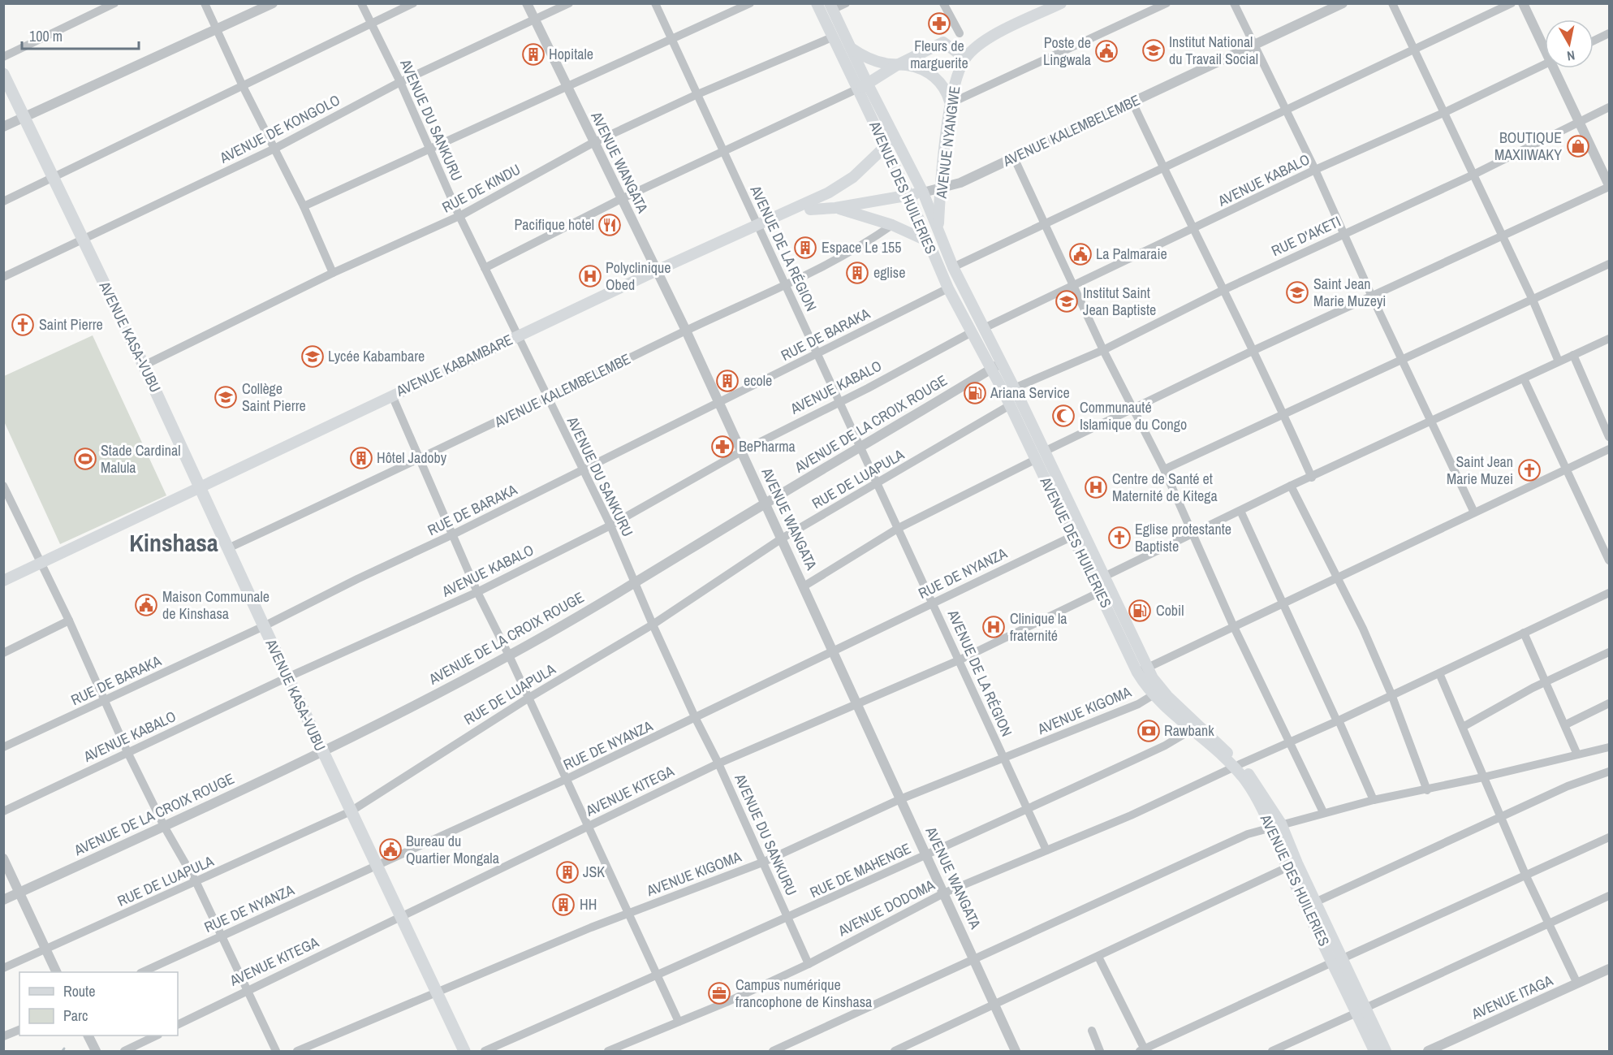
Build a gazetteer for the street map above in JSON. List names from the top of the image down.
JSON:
{
  "streets": {
    "main road": [
      "AVENUE KALEMBELEMBE",
      "AVENUE NYANGWE",
      "AVENUE DES HUILERIES",
      "AVENUE KASA-VUBU",
      "AVENUE KABAMBARE"
    ],
    "street": [
      "AVENUE DU SANKURU",
      "AVENUE DE KONGOLO",
      "AVENUE WANGATA",
      "AVENUE KABALO",
      "RUE DE KINDU",
      "RUE D'AKETI",
      "AVENUE DE LA RÉGION",
      "RUE DE BARAKA",
      "AVENUE DE LA CROIX ROUGE",
      "RUE DE LUAPULA",
      "RUE DE NYANZA",
      "AVENUE KIGOMA",
      "AVENUE KITEGA",
      "RUE DE MAHENGE",
      "AVENUE DODOMA",
      "AVENUE ITAGA"
    ]
  },
  "crossings": [
    ["AVENUE DU SANKURU", "AVENUE DE KONGOLO"],
    ["AVENUE DU SANKURU", "AVENUE KALEMBELEMBE"],
    ["AVENUE DU SANKURU", "AVENUE KABALO"],
    ["AVENUE DU SANKURU", "RUE DE KINDU"],
    ["AVENUE DU SANKURU", "RUE DE BARAKA"],
    ["AVENUE DU SANKURU", "AVENUE KABAMBARE"],
    ["AVENUE DU SANKURU", "AVENUE DE LA CROIX ROUGE"],
    ["AVENUE DU SANKURU", "RUE DE LUAPULA"],
    ["AVENUE DU SANKURU", "RUE DE NYANZA"],
    ["AVENUE DU SANKURU", "AVENUE KIGOMA"],
    ["AVENUE DU SANKURU", "AVENUE KITEGA"],
    ["AVENUE DU SANKURU", "RUE DE MAHENGE"],
    ["AVENUE DU SANKURU", "AVENUE DODOMA"],
    ["AVENUE DE KONGOLO", "AVENUE WANGATA"],
    ["AVENUE DE KONGOLO", "AVENUE KASA-VUBU"],
    ["AVENUE KALEMBELEMBE", "AVENUE NYANGWE"],
    ["AVENUE KALEMBELEMBE", "AVENUE WANGATA"],
    ["AVENUE KALEMBELEMBE", "AVENUE DES HUILERIES"],
    ["AVENUE KALEMBELEMBE", "AVENUE DE LA RÉGION"],
    ["AVENUE KALEMBELEMBE", "AVENUE KASA-VUBU"],
    ["AVENUE KALEMBELEMBE", "AVENUE KABAMBARE"],
    ["AVENUE NYANGWE", "AVENUE DES HUILERIES"],
    ["AVENUE WANGATA", "AVENUE KABALO"],
    ["AVENUE WANGATA", "RUE DE KINDU"],
    ["AVENUE WANGATA", "RUE DE BARAKA"],
    ["AVENUE WANGATA", "AVENUE KABAMBARE"],
    ["AVENUE WANGATA", "AVENUE DE LA CROIX ROUGE"],
    ["AVENUE WANGATA", "RUE DE LUAPULA"],
    ["AVENUE WANGATA", "RUE DE NYANZA"],
    ["AVENUE WANGATA", "AVENUE KIGOMA"],
    ["AVENUE WANGATA", "AVENUE KITEGA"],
    ["AVENUE WANGATA", "RUE DE MAHENGE"],
    ["AVENUE WANGATA", "AVENUE DODOMA"],
    ["AVENUE KABALO", "AVENUE DES HUILERIES"],
    ["AVENUE KABALO", "AVENUE DE LA RÉGION"],
    ["AVENUE KABALO", "AVENUE KASA-VUBU"],
    ["AVENUE DES HUILERIES", "RUE DE KINDU"],
    ["AVENUE DES HUILERIES", "RUE D'AKETI"],
    ["AVENUE DES HUILERIES", "RUE DE BARAKA"],
    ["AVENUE DES HUILERIES", "AVENUE KABAMBARE"],
    ["AVENUE DES HUILERIES", "AVENUE DE LA CROIX ROUGE"],
    ["AVENUE DES HUILERIES", "RUE DE LUAPULA"],
    ["AVENUE DES HUILERIES", "RUE DE NYANZA"],
    ["AVENUE DES HUILERIES", "AVENUE KIGOMA"],
    ["AVENUE DES HUILERIES", "AVENUE KITEGA"],
    ["AVENUE DES HUILERIES", "RUE DE MAHENGE"],
    ["AVENUE DES HUILERIES", "AVENUE DODOMA"],
    ["RUE DE KINDU", "AVENUE DE LA RÉGION"],
    ["RUE DE KINDU", "AVENUE KASA-VUBU"],
    ["AVENUE DE LA RÉGION", "RUE DE BARAKA"],
    ["AVENUE DE LA RÉGION", "AVENUE KABAMBARE"],
    ["AVENUE DE LA RÉGION", "AVENUE DE LA CROIX ROUGE"],
    ["AVENUE DE LA RÉGION", "RUE DE LUAPULA"],
    ["AVENUE DE LA RÉGION", "RUE DE NYANZA"],
    ["AVENUE DE LA RÉGION", "AVENUE KIGOMA"],
    ["AVENUE DE LA RÉGION", "AVENUE KITEGA"],
    ["AVENUE DE LA RÉGION", "RUE DE MAHENGE"],
    ["AVENUE DE LA RÉGION", "AVENUE DODOMA"],
    ["RUE DE BARAKA", "AVENUE KASA-VUBU"],
    ["AVENUE KASA-VUBU", "AVENUE KABAMBARE"],
    ["AVENUE KASA-VUBU", "AVENUE DE LA CROIX ROUGE"],
    ["AVENUE KASA-VUBU", "RUE DE LUAPULA"],
    ["AVENUE KASA-VUBU", "RUE DE NYANZA"],
    ["AVENUE KASA-VUBU", "AVENUE KIGOMA"],
    ["AVENUE KASA-VUBU", "AVENUE KITEGA"]
  ],
  "districts": ["Kinshasa"],
  "places": {
    "pharmacy": ["Fleurs de marguerite", "BePharma"],
    "school or university": [
      "Institut National du Travail Social",
      "Saint Jean Marie Muzeyi",
      "Institut Saint Jean Baptiste",
      "Lycée Kabambare",
      "Collège Saint Pierre"
    ],
    "public building": [
      "Poste de Lingwala",
      "La Palmaraie",
      "Maison Communale de Kinshasa",
      "Bureau du Quartier Mongala"
    ],
    "building": [
      "Hopitale",
      "Espace Le 155",
      "eglise",
      "ecole",
      "Hôtel Jadoby",
      "JSK",
      "HH"
    ],
    "shop": ["BOUTIQUE MAXIIWAKY"],
    "restaurant": ["Pacifique hotel"],
    "hospital": ["Polyclinique Obed", "Centre de Santé et Maternité de Kitega", "Clinique la fraternité"],
    "church": ["Saint Pierre", "Saint Jean Marie Muzei", "Eglise protestante Baptiste"],
    "fuel station": ["Ariana Service", "Cobil"],
    "mosque": ["Communauté Islamique du Congo"],
    "sports": ["Stade Cardinal Malula"],
    "bank": ["Rawbank"],
    "office": ["Campus numérique francophone de Kinshasa"]
  },
  "legend": ["Route", "Parc"],
  "scale_bar": "100 m",
  "north": "bottom"
}
